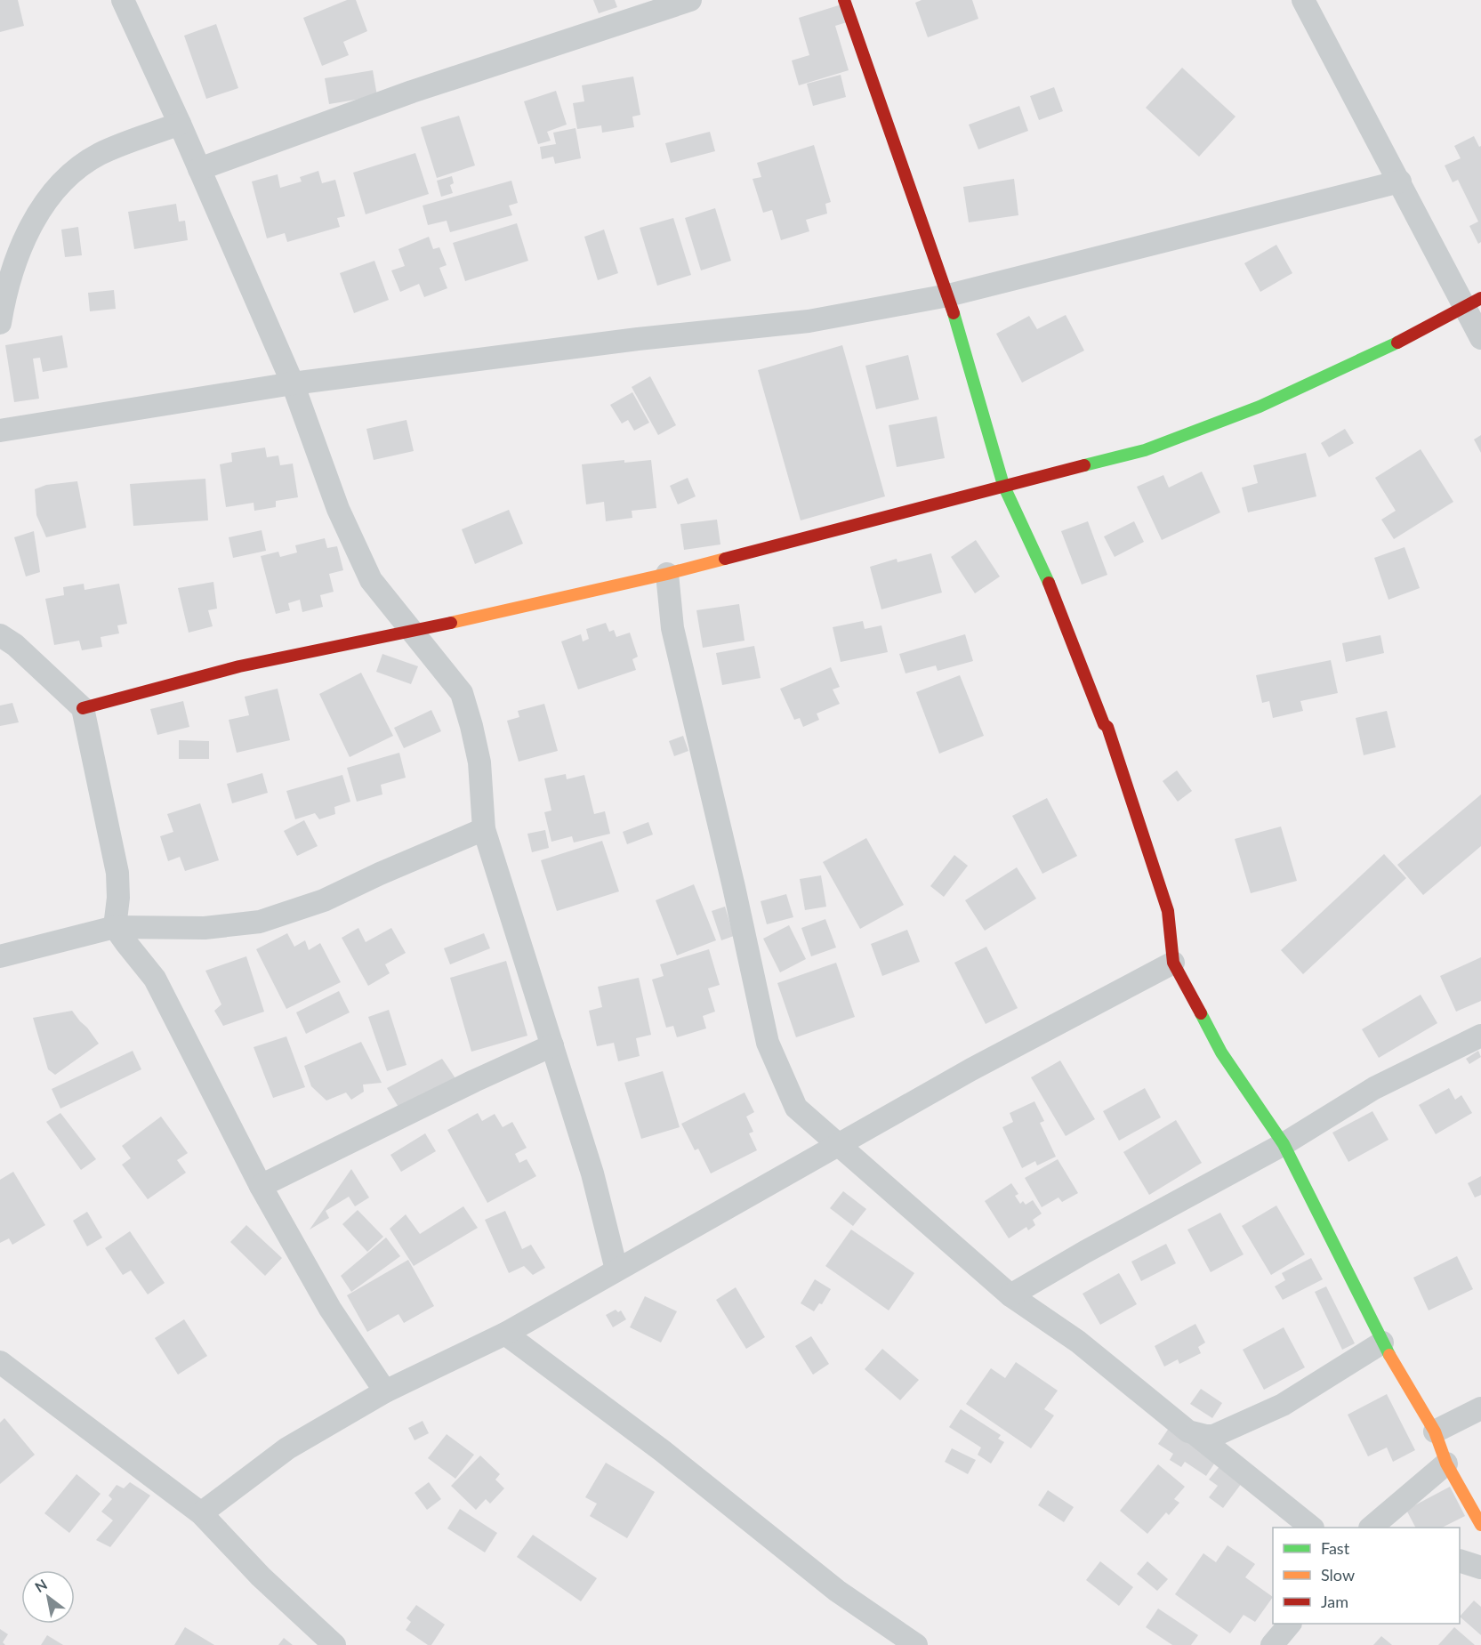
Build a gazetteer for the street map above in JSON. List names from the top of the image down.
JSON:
{
  "legend": ["Fast", "Slow", "Jam"],
  "north": "top left"
}
